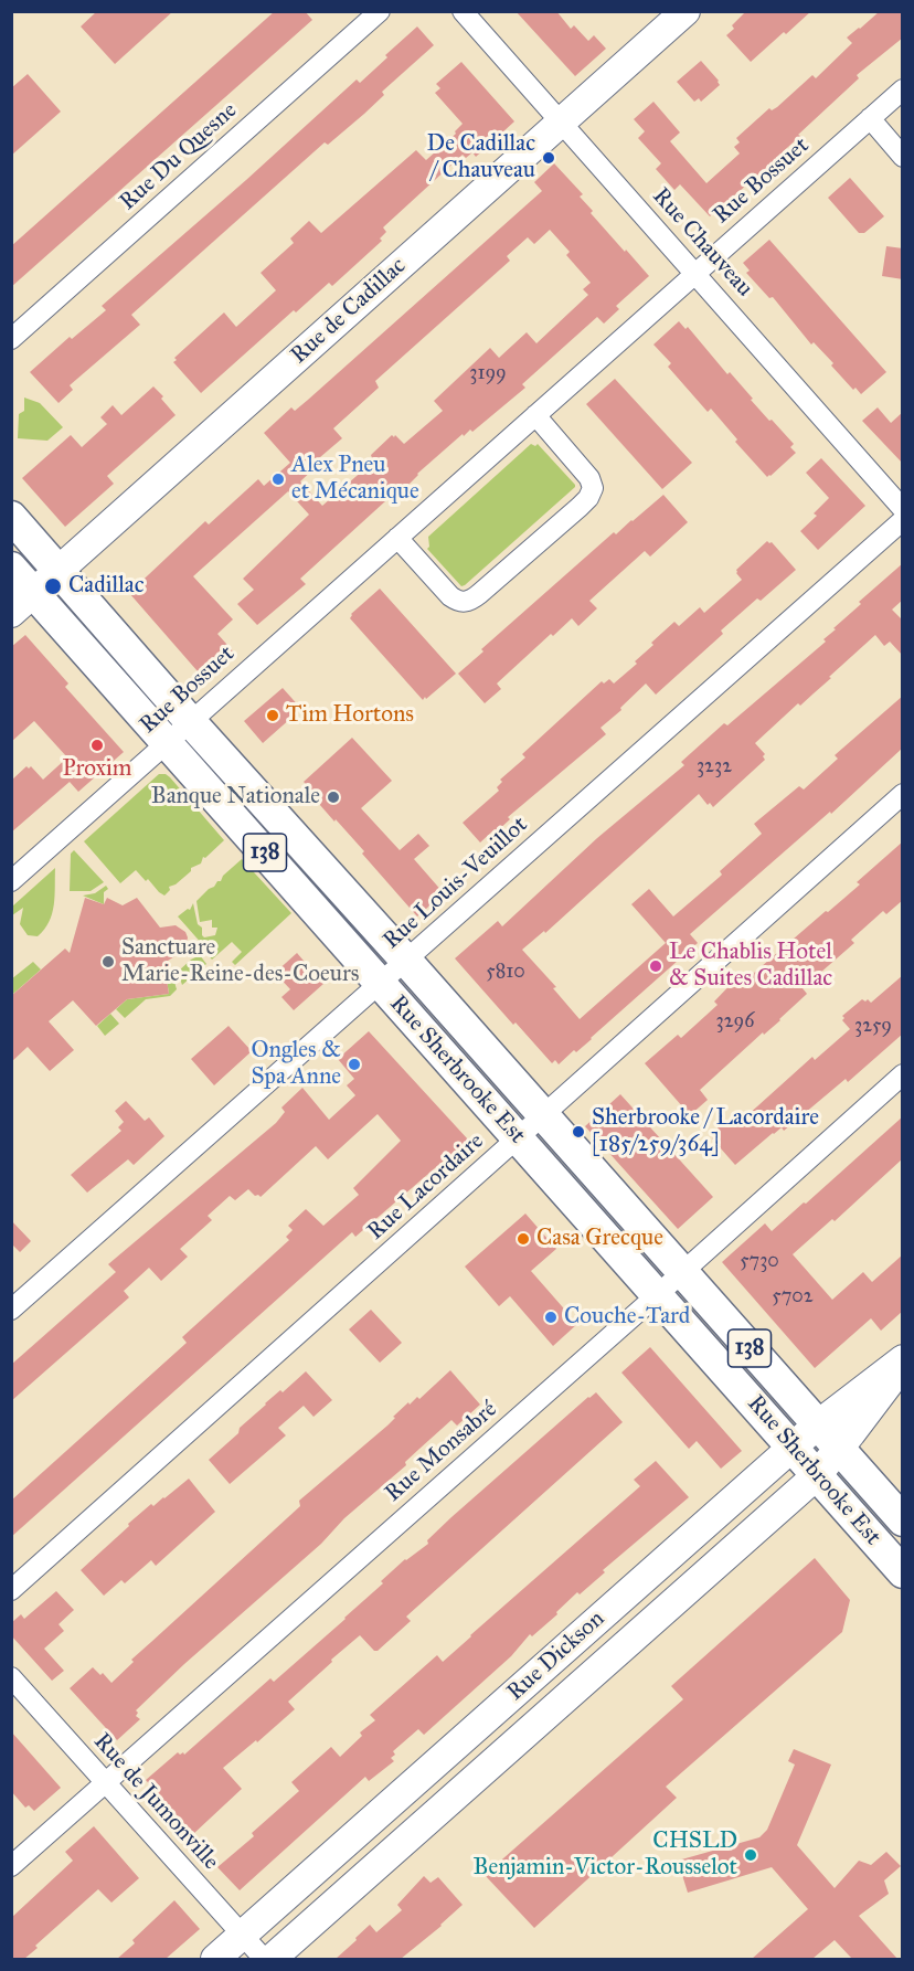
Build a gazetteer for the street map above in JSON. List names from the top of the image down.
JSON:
{
  "streets": {
    "main road": [
      "Rue de Cadillac",
      "138",
      "Rue Sherbrooke Est",
      "Rue Dickson"
    ],
    "street": [
      "Rue Du Quesne",
      "Rue Bossuet",
      "Rue Chauveau",
      "Rue Louis-Veuillot",
      "Rue Lacordaire",
      "Rue Monsabré",
      "Rue de Jumonville"
    ]
  },
  "crossings": [
    ["Rue Bossuet", "Rue Chauveau"],
    ["Rue Bossuet", "Rue Sherbrooke Est"],
    ["Rue Chauveau", "Rue de Cadillac"],
    ["Rue de Cadillac", "Rue Sherbrooke Est"],
    ["Rue Louis-Veuillot", "Rue Sherbrooke Est"],
    ["Rue Sherbrooke Est", "Rue Lacordaire"],
    ["Rue Sherbrooke Est", "Rue Monsabré"],
    ["Rue Sherbrooke Est", "Rue Dickson"],
    ["Rue Monsabré", "Rue de Jumonville"],
    ["Rue Dickson", "Rue de Jumonville"]
  ],
  "places": [
    "De Cadillac / Chauveau",
    "Alex Pneu et Mécanique",
    "Cadillac",
    "Tim Hortons",
    "Proxim",
    "Banque Nationale",
    "Sanctuare Marie-Reine-des-Coeurs",
    "Le Chablis Hotel & Suites Cadillac",
    "Ongles & Spa Anne",
    "Sherbrooke / Lacordaire [185/259/364]",
    "Casa Grecque",
    "Couche-Tard",
    "CHSLD Benjamin-Victor-Rousselot"
  ],
  "house_numbers": [
    "3199",
    "3232",
    "5810",
    "3296",
    "3259",
    "5730",
    "5702"
  ]
}
